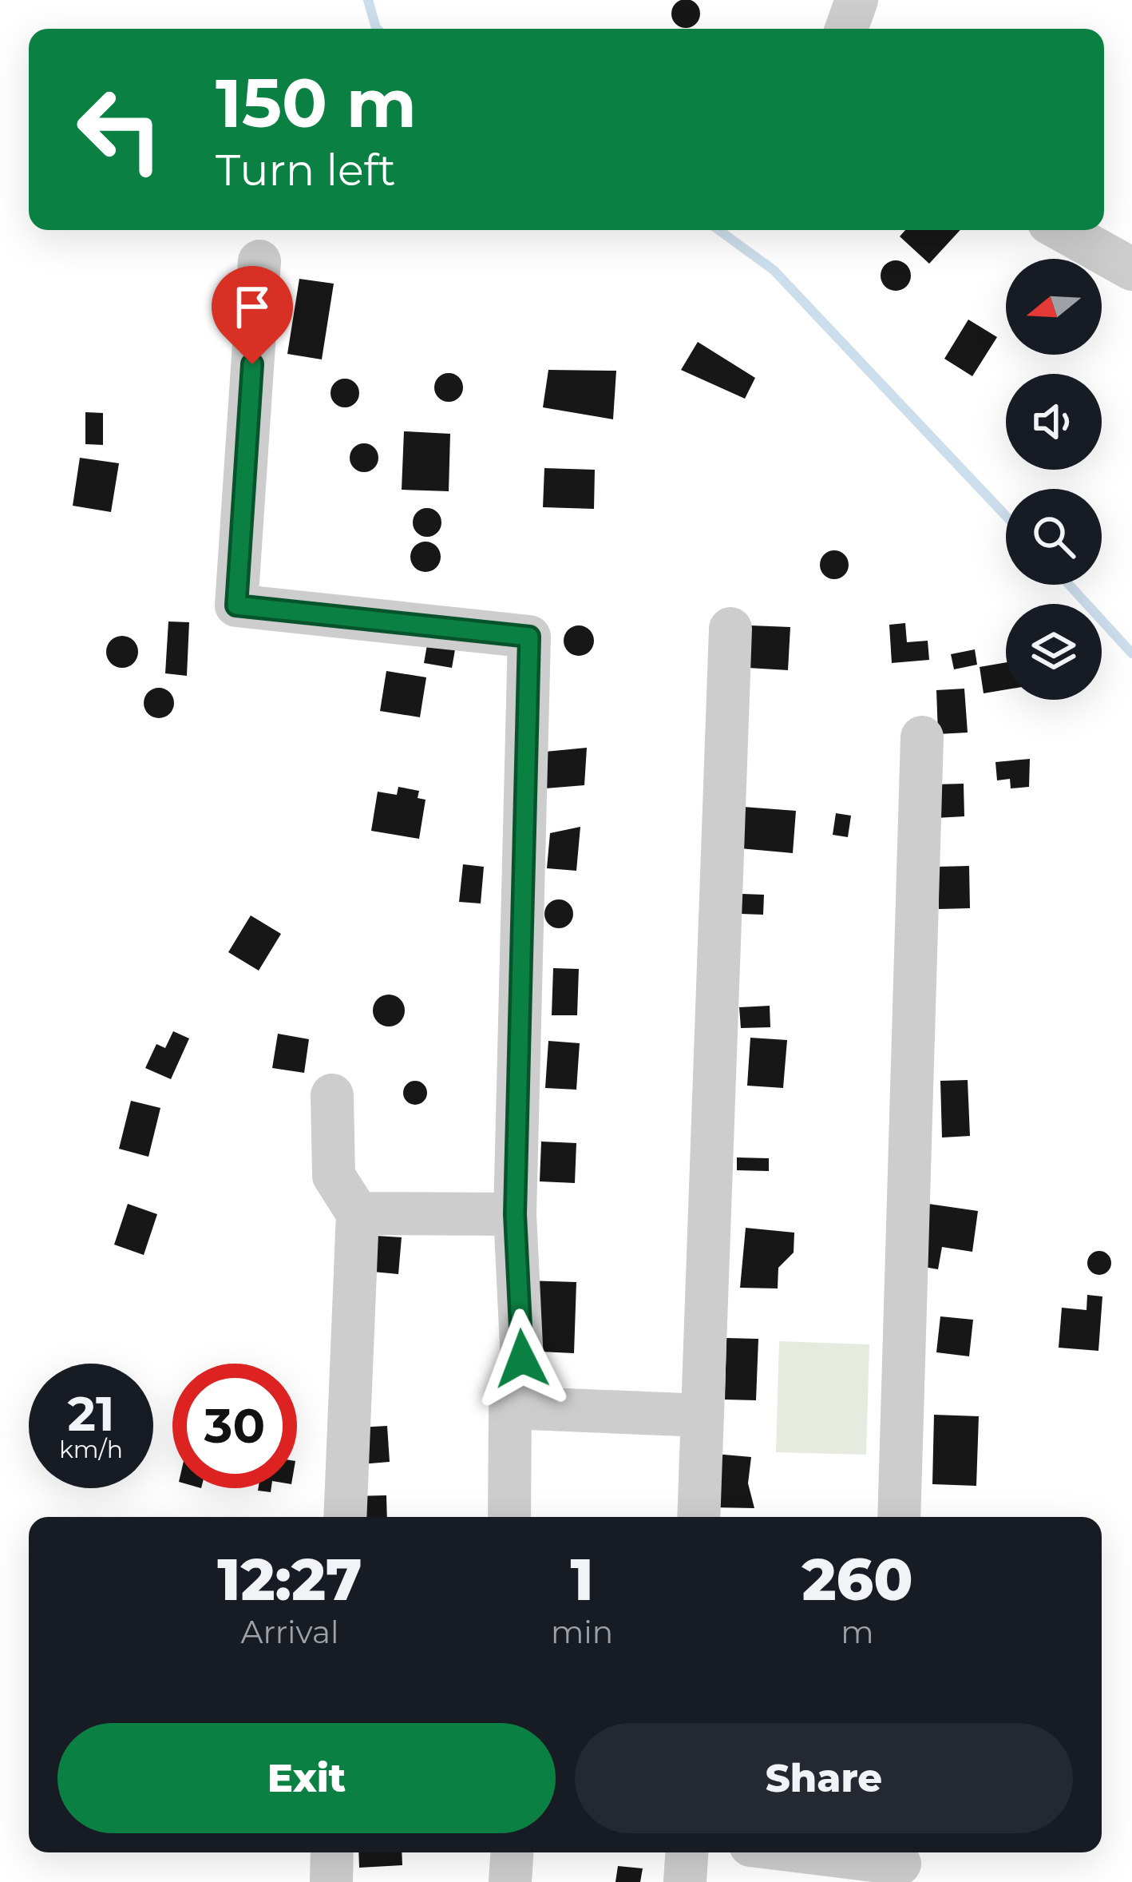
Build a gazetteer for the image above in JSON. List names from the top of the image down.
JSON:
{
  "north": "left",
  "page": {
    "turn": ["150 m", "Turn left"],
    "speed": "21 km/h",
    "limit": "30",
    "eta": [
      "12:27",
      "Arrival",
      "1",
      "min",
      "260",
      "m"
    ],
    "buttons": ["Exit", "Share"]
  }
}
